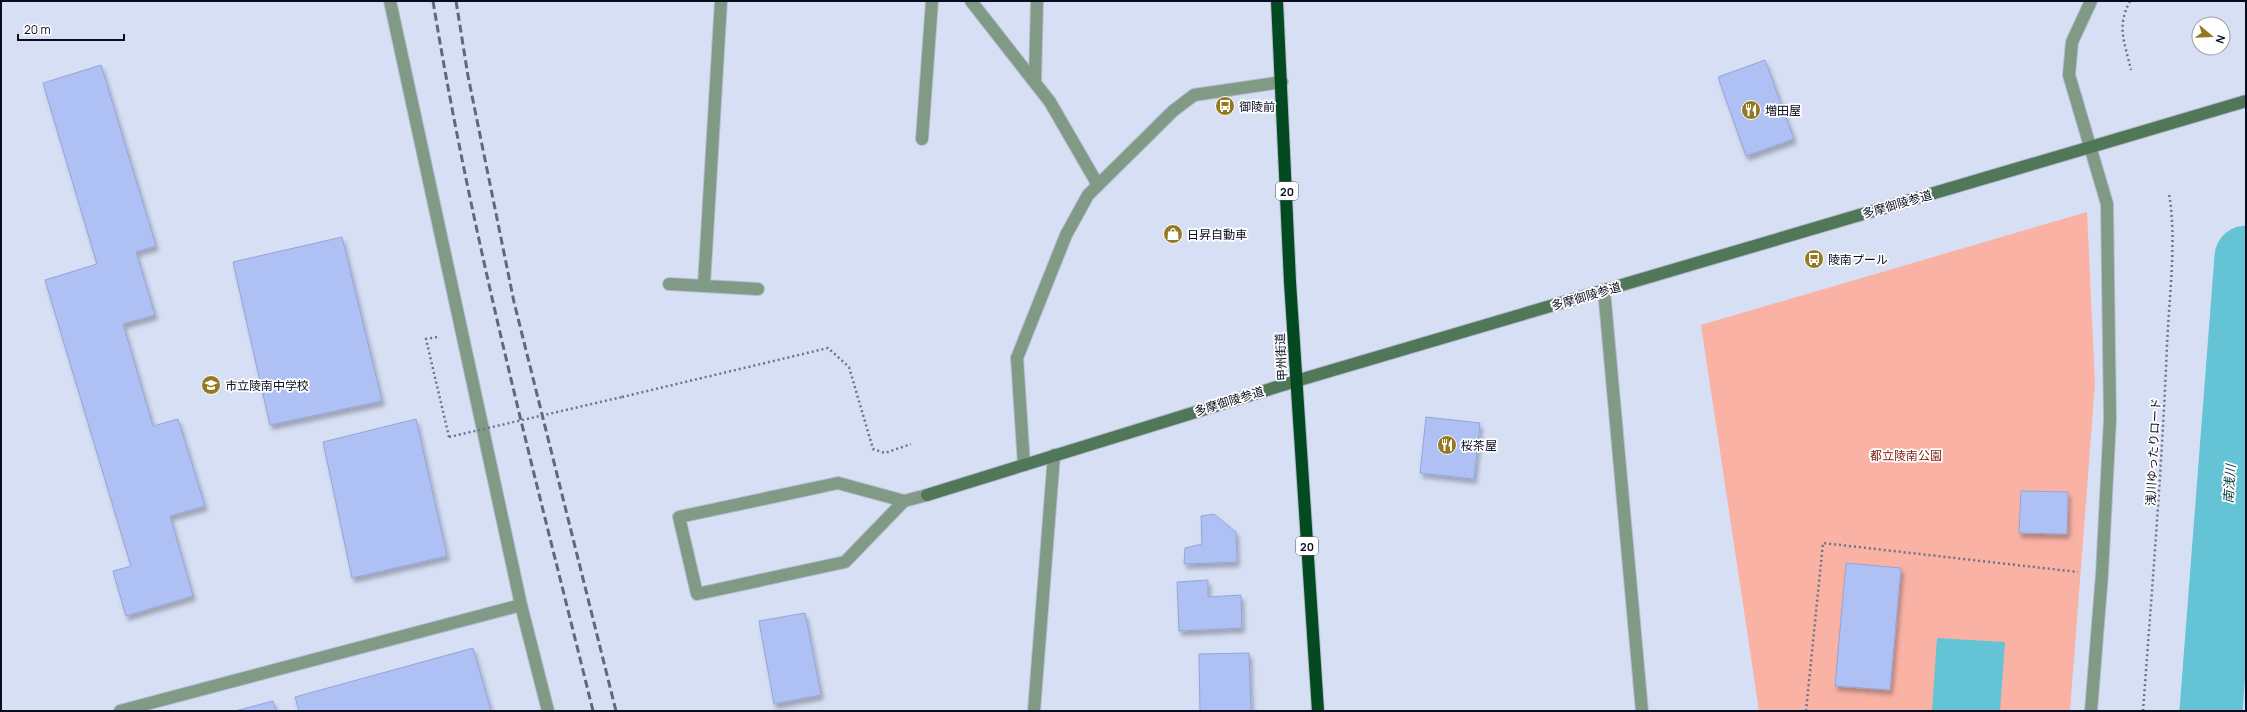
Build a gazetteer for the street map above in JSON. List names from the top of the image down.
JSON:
{
  "streets": {
    "highway": ["20", "甲州街道"],
    "main road": ["多摩御陵参道"],
    "path": ["浅川ゆったりロード"]
  },
  "crossings": [
    ["多摩御陵参道", "甲州街道"]
  ],
  "water": ["南浅川"],
  "parks": ["都立陵南公園"],
  "places": {
    "bus stop": ["御陵前", "陵南プール"],
    "restaurant": ["増田屋", "桜茶屋"],
    "shop": ["日昇自動車"],
    "school or university": ["市立陵南中学校"]
  },
  "scale_bar": "20 m",
  "north": "right"
}
